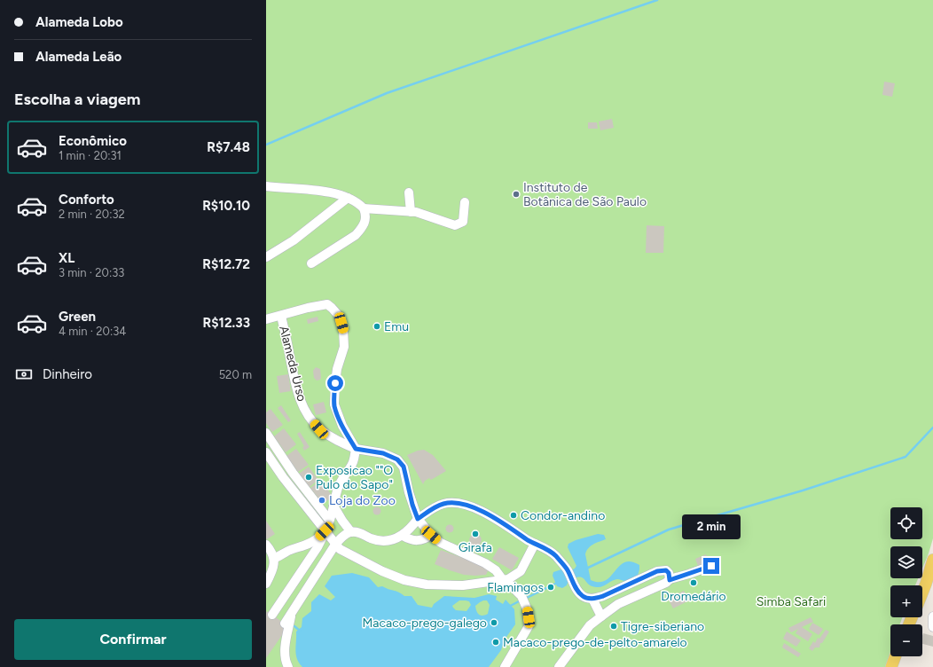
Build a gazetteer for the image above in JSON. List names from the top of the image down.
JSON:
{
  "streets": {
    "lane": ["Alameda Urso"]
  },
  "parks": ["Simba Safari"],
  "places": [
    "Instituto de Botânica de São Paulo",
    "Emu",
    "Exposicao \"\"O Pulo do Sapo\"",
    "Loja do Zoo",
    "Condor-andino",
    "Girafa",
    "Dromedário",
    "Flamingos",
    "Macaco-prego-galego",
    "Tigre-siberiano",
    "Macaco-prego-de-pelto-amarelo"
  ],
  "page": {
    "banner": ["Alameda Lobo", "Alameda Leão"],
    "heading": "Escolha a viagem",
    "list": [
      {
        "name": "Econômico",
        "note": "1 min · 20:31",
        "value": "R$7.48"
      },
      {
        "name": "Conforto",
        "note": "2 min · 20:32",
        "value": "R$10.10"
      },
      {
        "name": "XL",
        "note": "3 min · 20:33",
        "value": "R$12.72"
      },
      {
        "name": "Green",
        "note": "4 min · 20:34",
        "value": "R$12.33"
      }
    ],
    "pay": ["Dinheiro", "520 m"],
    "map_buttons": ["+", "−"],
    "bubble": "2 min",
    "buttons": "Confirmar"
  }
}
